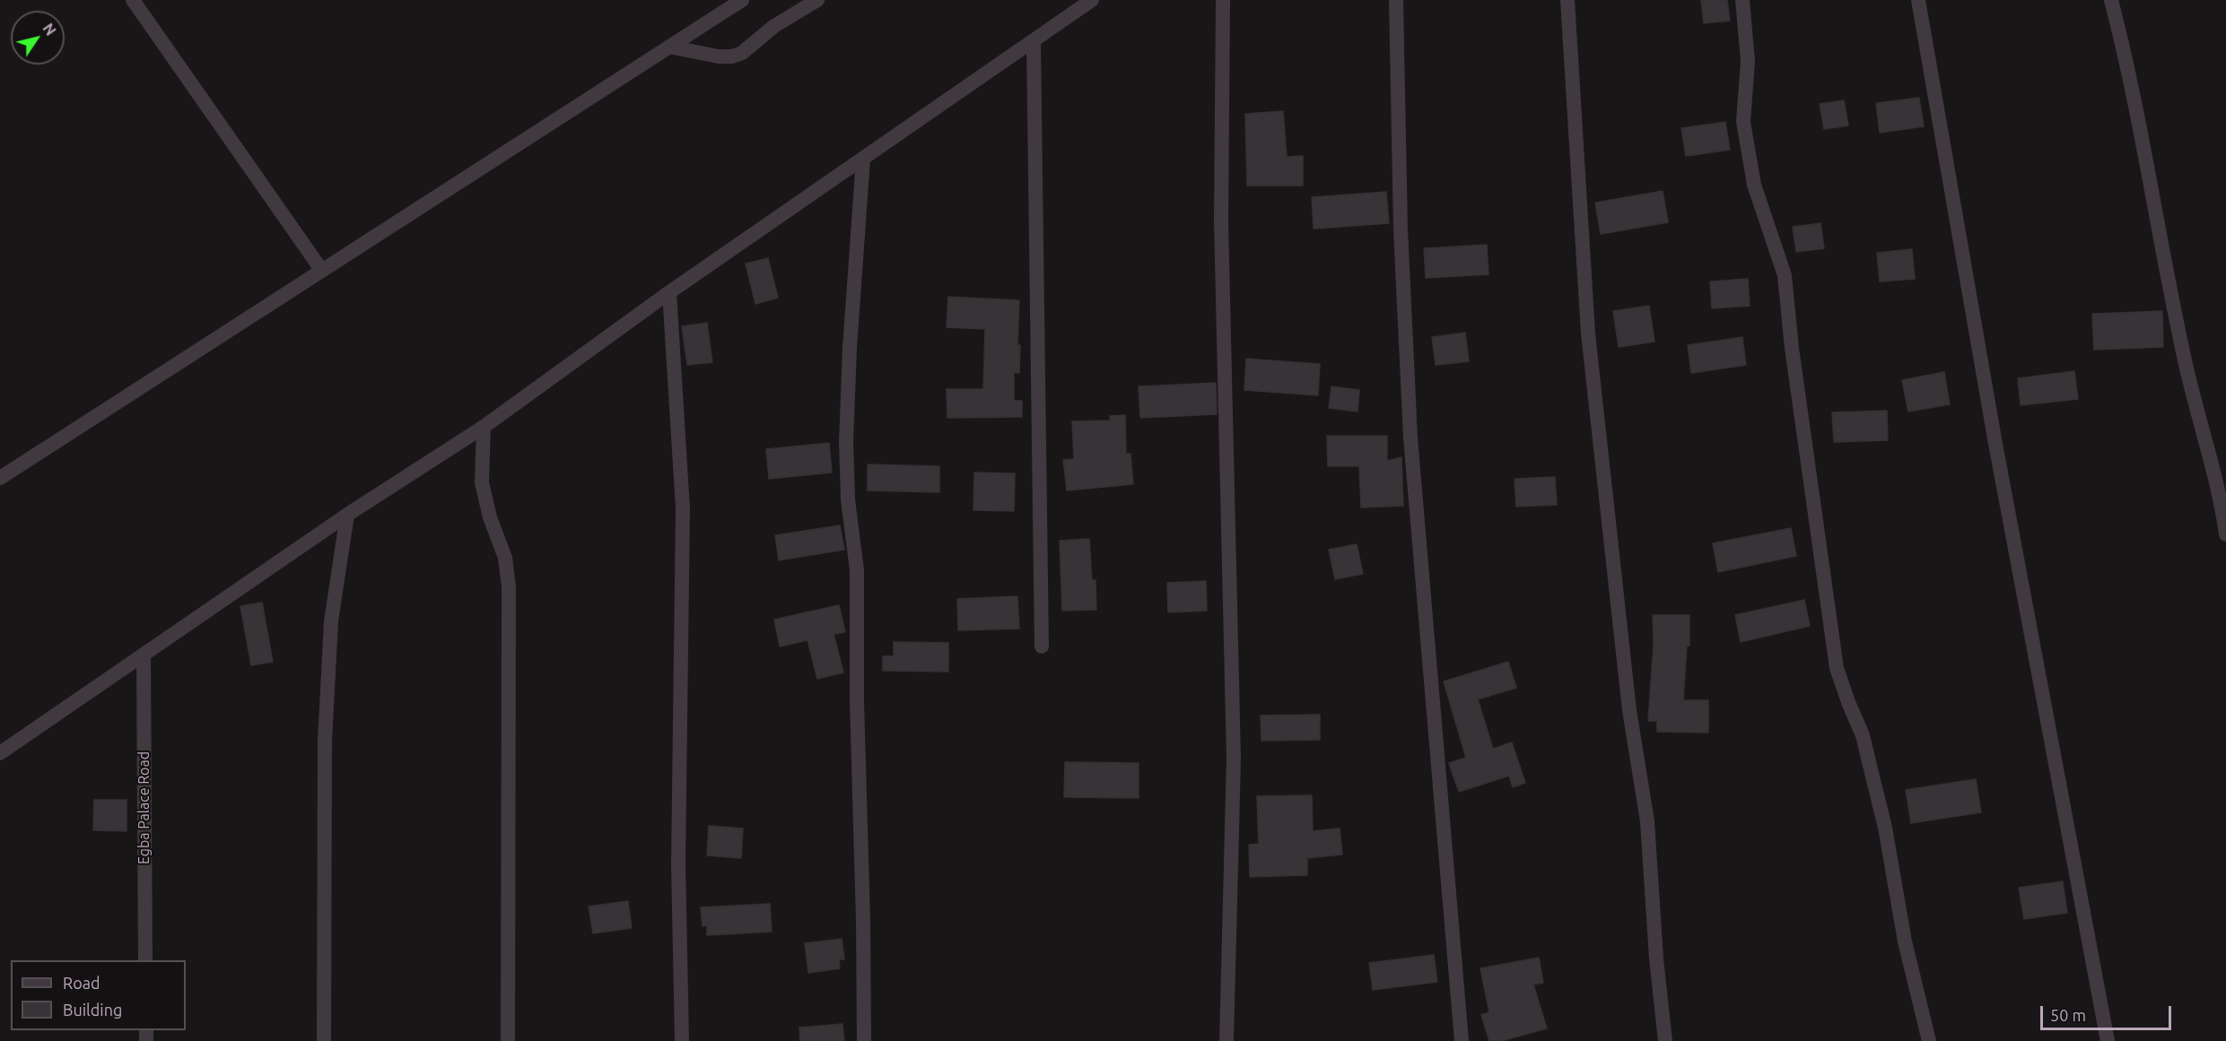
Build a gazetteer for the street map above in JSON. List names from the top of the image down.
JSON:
{
  "streets": {
    "street": ["Egba Palace Road"]
  },
  "legend": ["Road", "Building"],
  "scale_bar": "50 m",
  "north": "top right"
}
